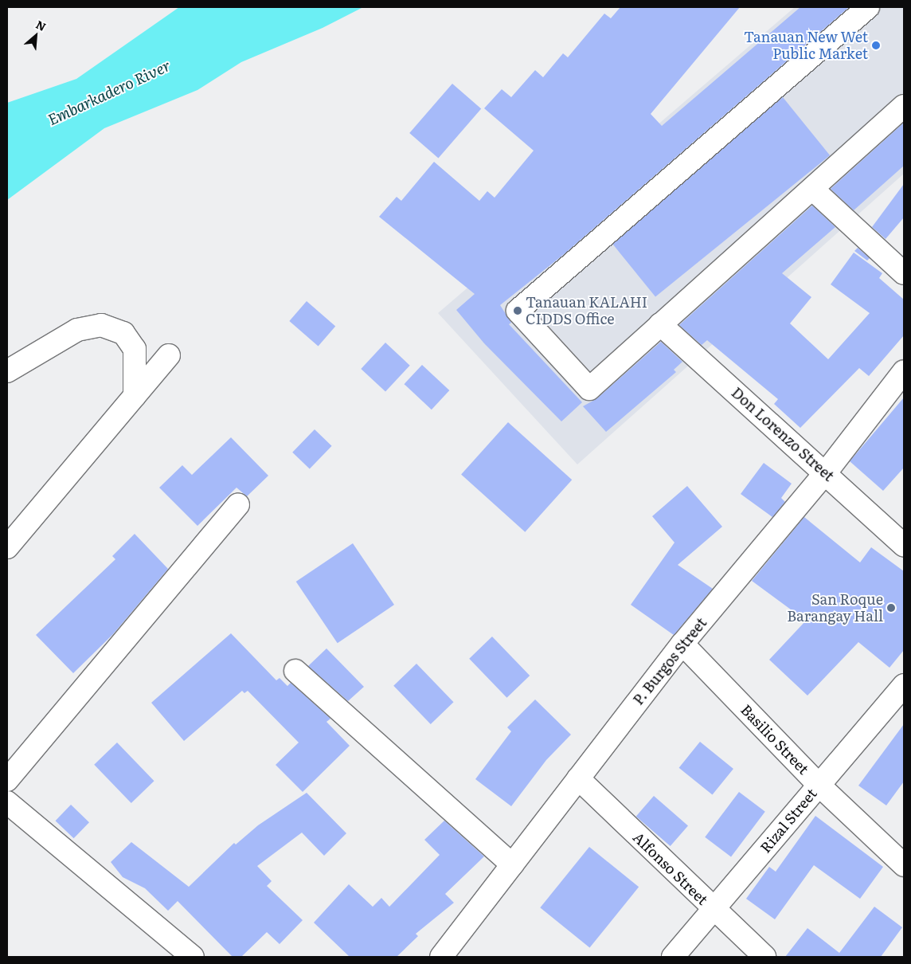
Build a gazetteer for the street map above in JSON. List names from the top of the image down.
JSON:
{
  "streets": {
    "street": [
      "Don Lorenzo Street",
      "P. Burgos Street",
      "Basilio Street",
      "Rizal Street",
      "Alfonso Street"
    ]
  },
  "crossings": [
    ["Don Lorenzo Street", "P. Burgos Street"],
    ["P. Burgos Street", "Basilio Street"],
    ["P. Burgos Street", "Alfonso Street"],
    ["Basilio Street", "Rizal Street"],
    ["Rizal Street", "Alfonso Street"]
  ],
  "water": ["Embarkadero River"],
  "places": ["Tanauan New Wet Public Market", "Tanauan KALAHI CIDDS Office", "San Roque Barangay Hall"],
  "north": "top right"
}
